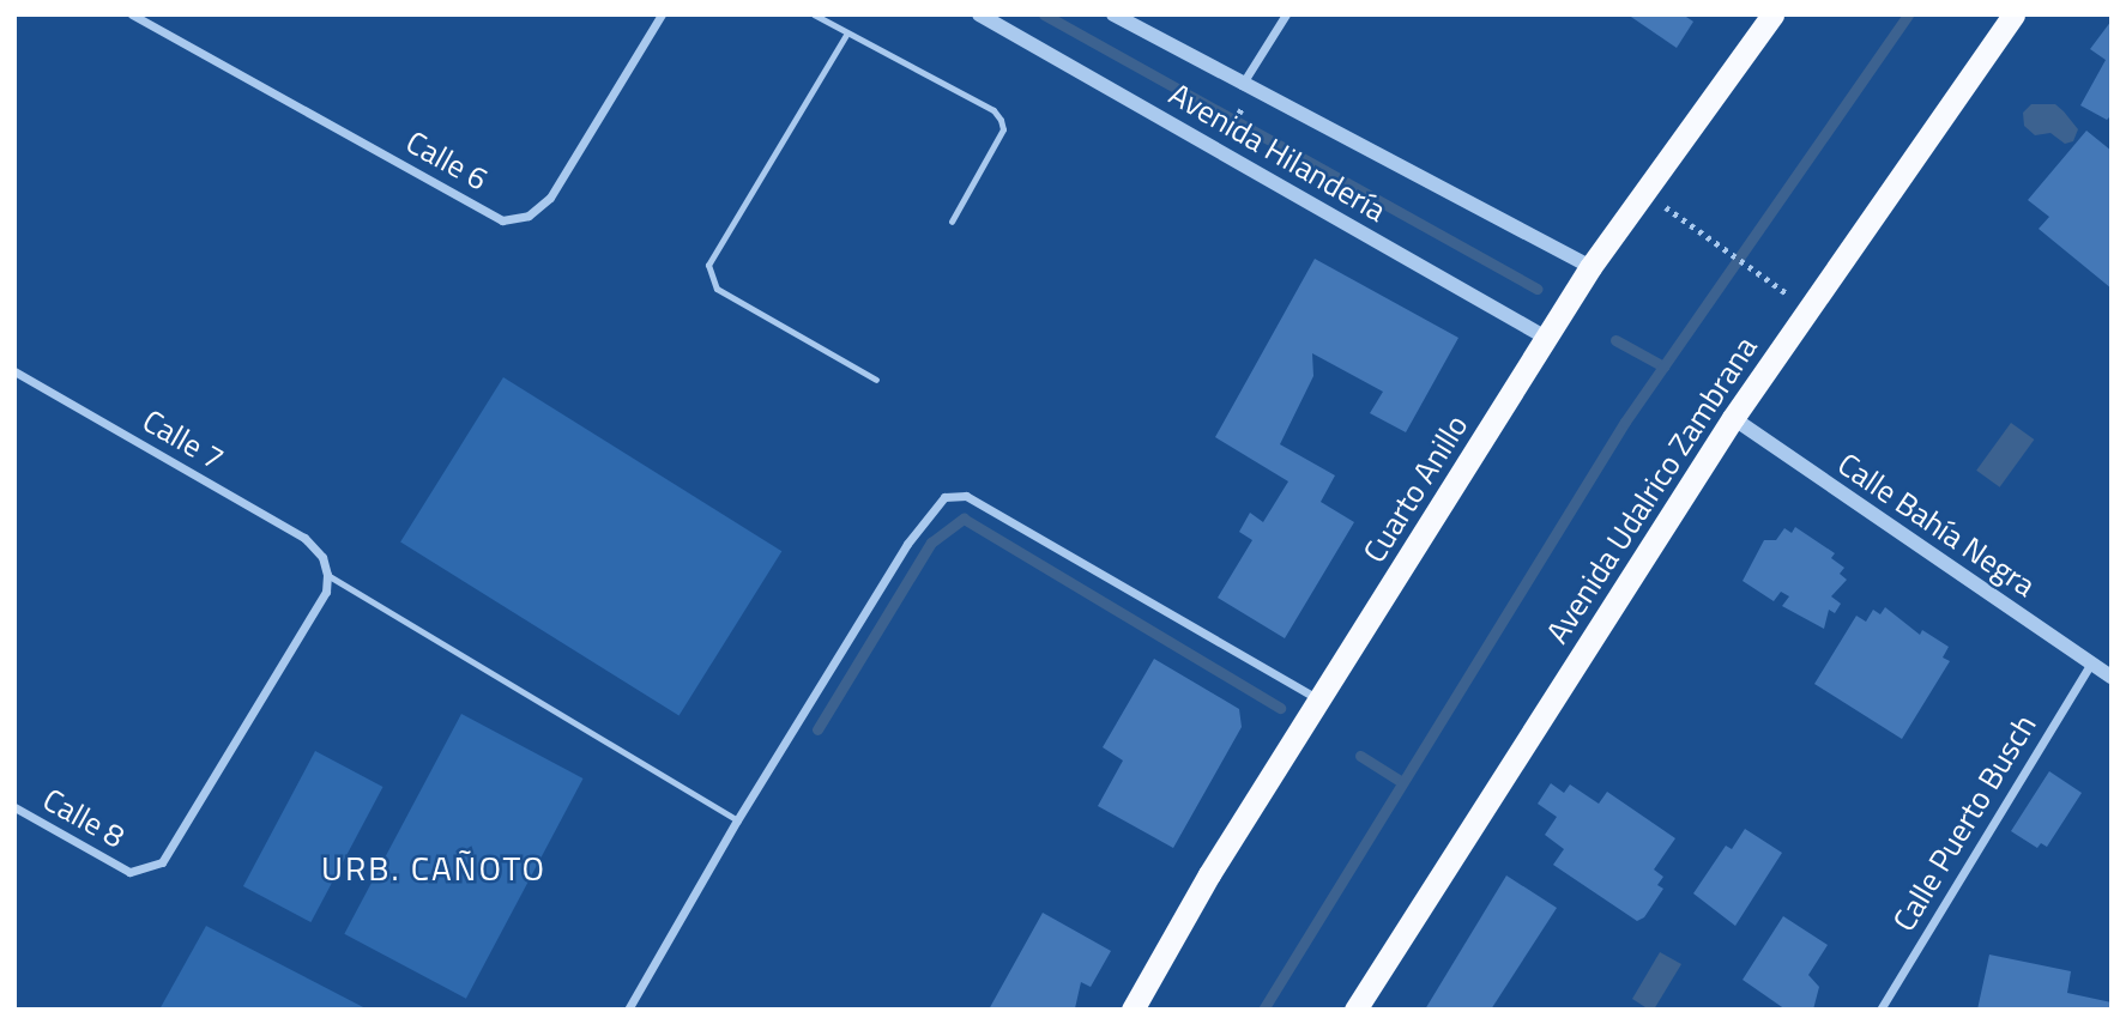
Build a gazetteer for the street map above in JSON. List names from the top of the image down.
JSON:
{
  "streets": {
    "highway": ["Cuarto Anillo", "Avenida Udalrico Zambrana"],
    "street": [
      "Avenida Hilandería",
      "Calle 6",
      "Calle 7",
      "Calle Bahía Negra",
      "Calle 8",
      "Calle Puerto Busch"
    ]
  },
  "crossings": [
    ["Avenida Hilandería", "Cuarto Anillo"],
    ["Calle 7", "Calle 8"],
    ["Avenida Udalrico Zambrana", "Calle Bahía Negra"],
    ["Calle Bahía Negra", "Calle Puerto Busch"]
  ],
  "districts": ["URB. CAÑOTO"]
}
